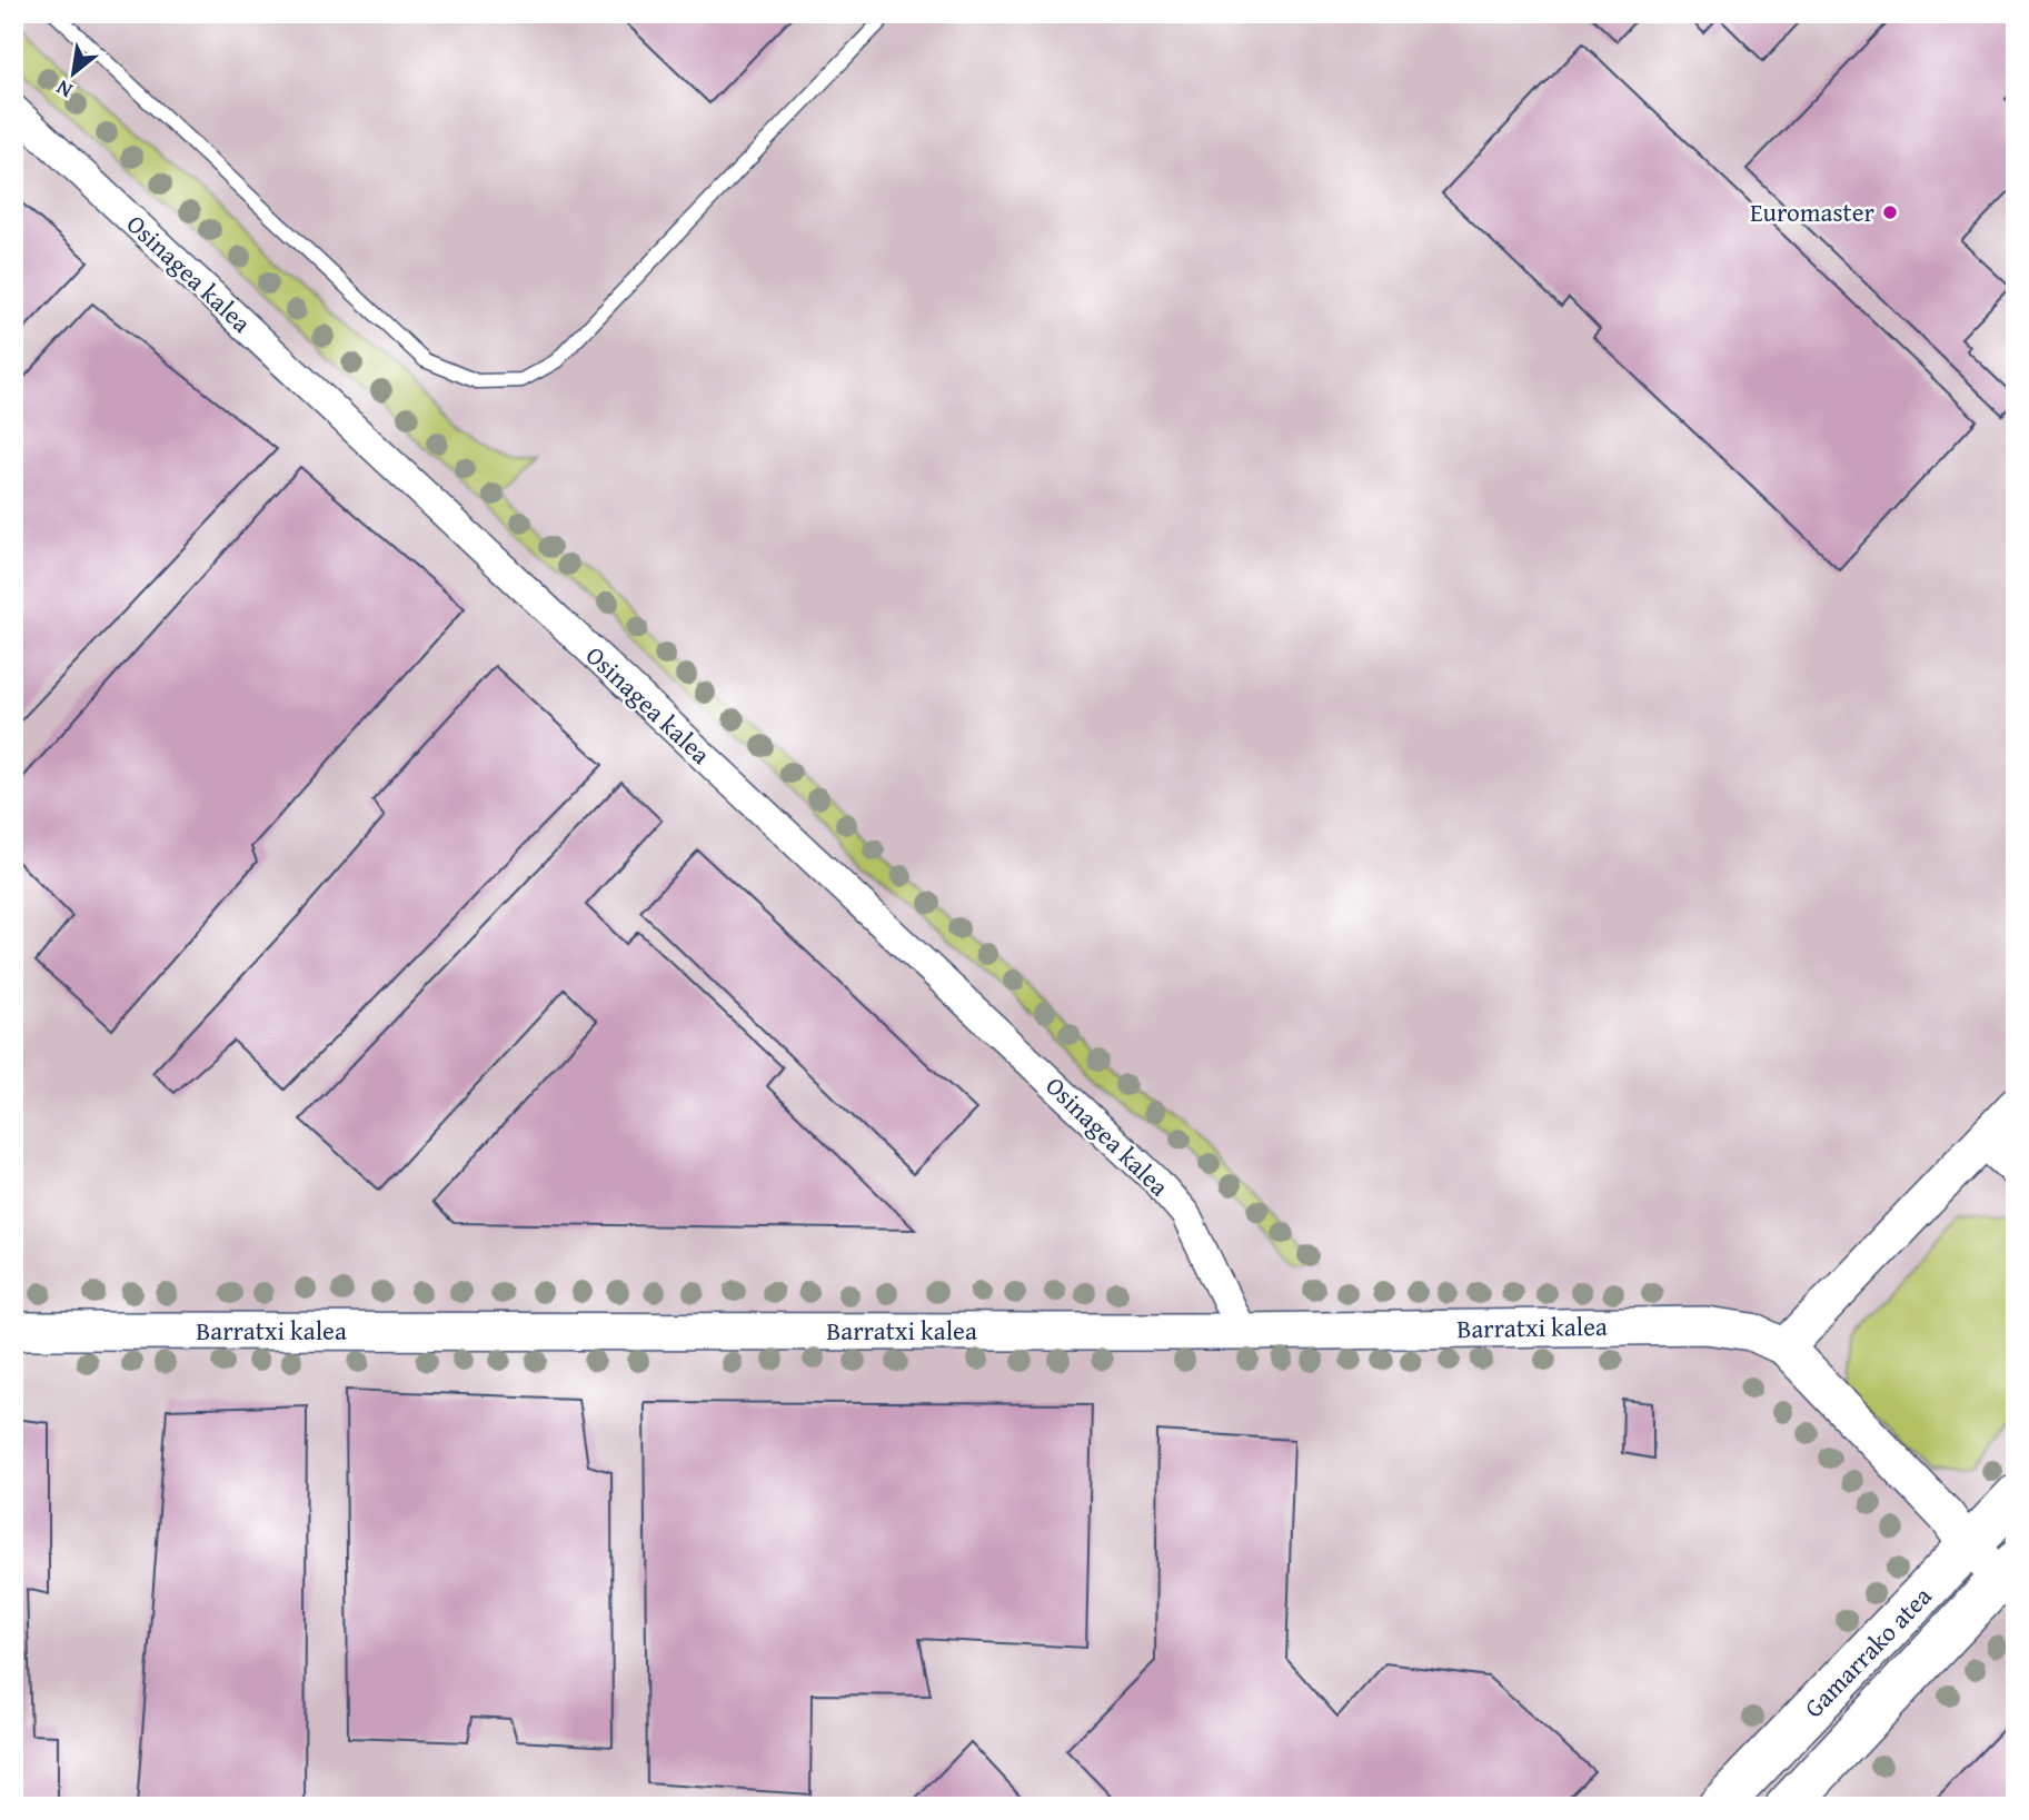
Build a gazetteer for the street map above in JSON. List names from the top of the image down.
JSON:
{
  "streets": {
    "main road": ["Gamarrako atea"],
    "street": ["Osinagea kalea", "Barratxi kalea"]
  },
  "crossings": [
    ["Osinagea kalea", "Barratxi kalea"]
  ],
  "places": ["Euromaster"],
  "north": "bottom left"
}
